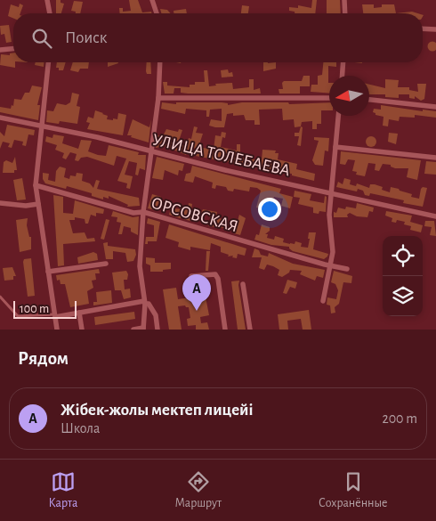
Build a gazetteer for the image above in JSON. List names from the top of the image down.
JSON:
{
  "streets": {
    "street": ["УЛИЦА ТОЛЕБАЕВА", "ОРСОВСКАЯ"]
  },
  "scale_bar": "100 m",
  "north": "left",
  "page": {
    "search": "Поиск",
    "pins": "A",
    "scale": "100 m",
    "heading": "Рядом",
    "list": [
      {
        "mark": "A",
        "name": "Жібек-жолы мектеп лицейі",
        "note": "Школа",
        "value": "200 m"
      }
    ],
    "nav": ["Карта", "Маршрут", "Сохранённые"]
  }
}
